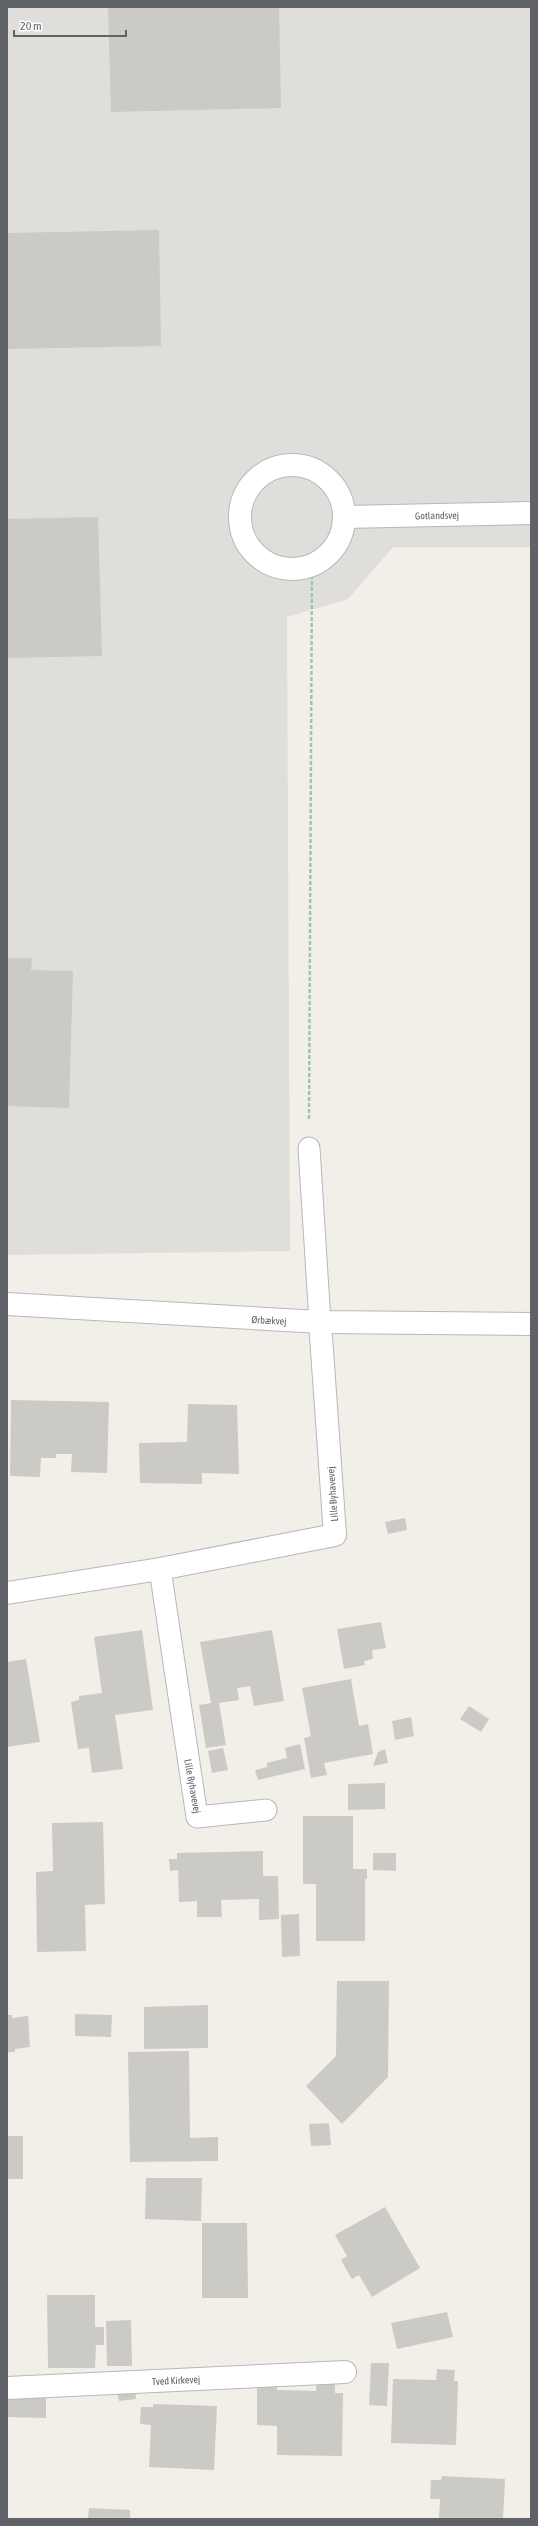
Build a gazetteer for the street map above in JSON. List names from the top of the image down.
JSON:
{
  "streets": {
    "street": [
      "Gotlandsvej",
      "Ørbækvej",
      "Lille Byhavevej",
      "Tved Kirkevej"
    ]
  },
  "crossings": [
    ["Ørbækvej", "Lille Byhavevej"]
  ],
  "scale_bar": "20 m"
}
